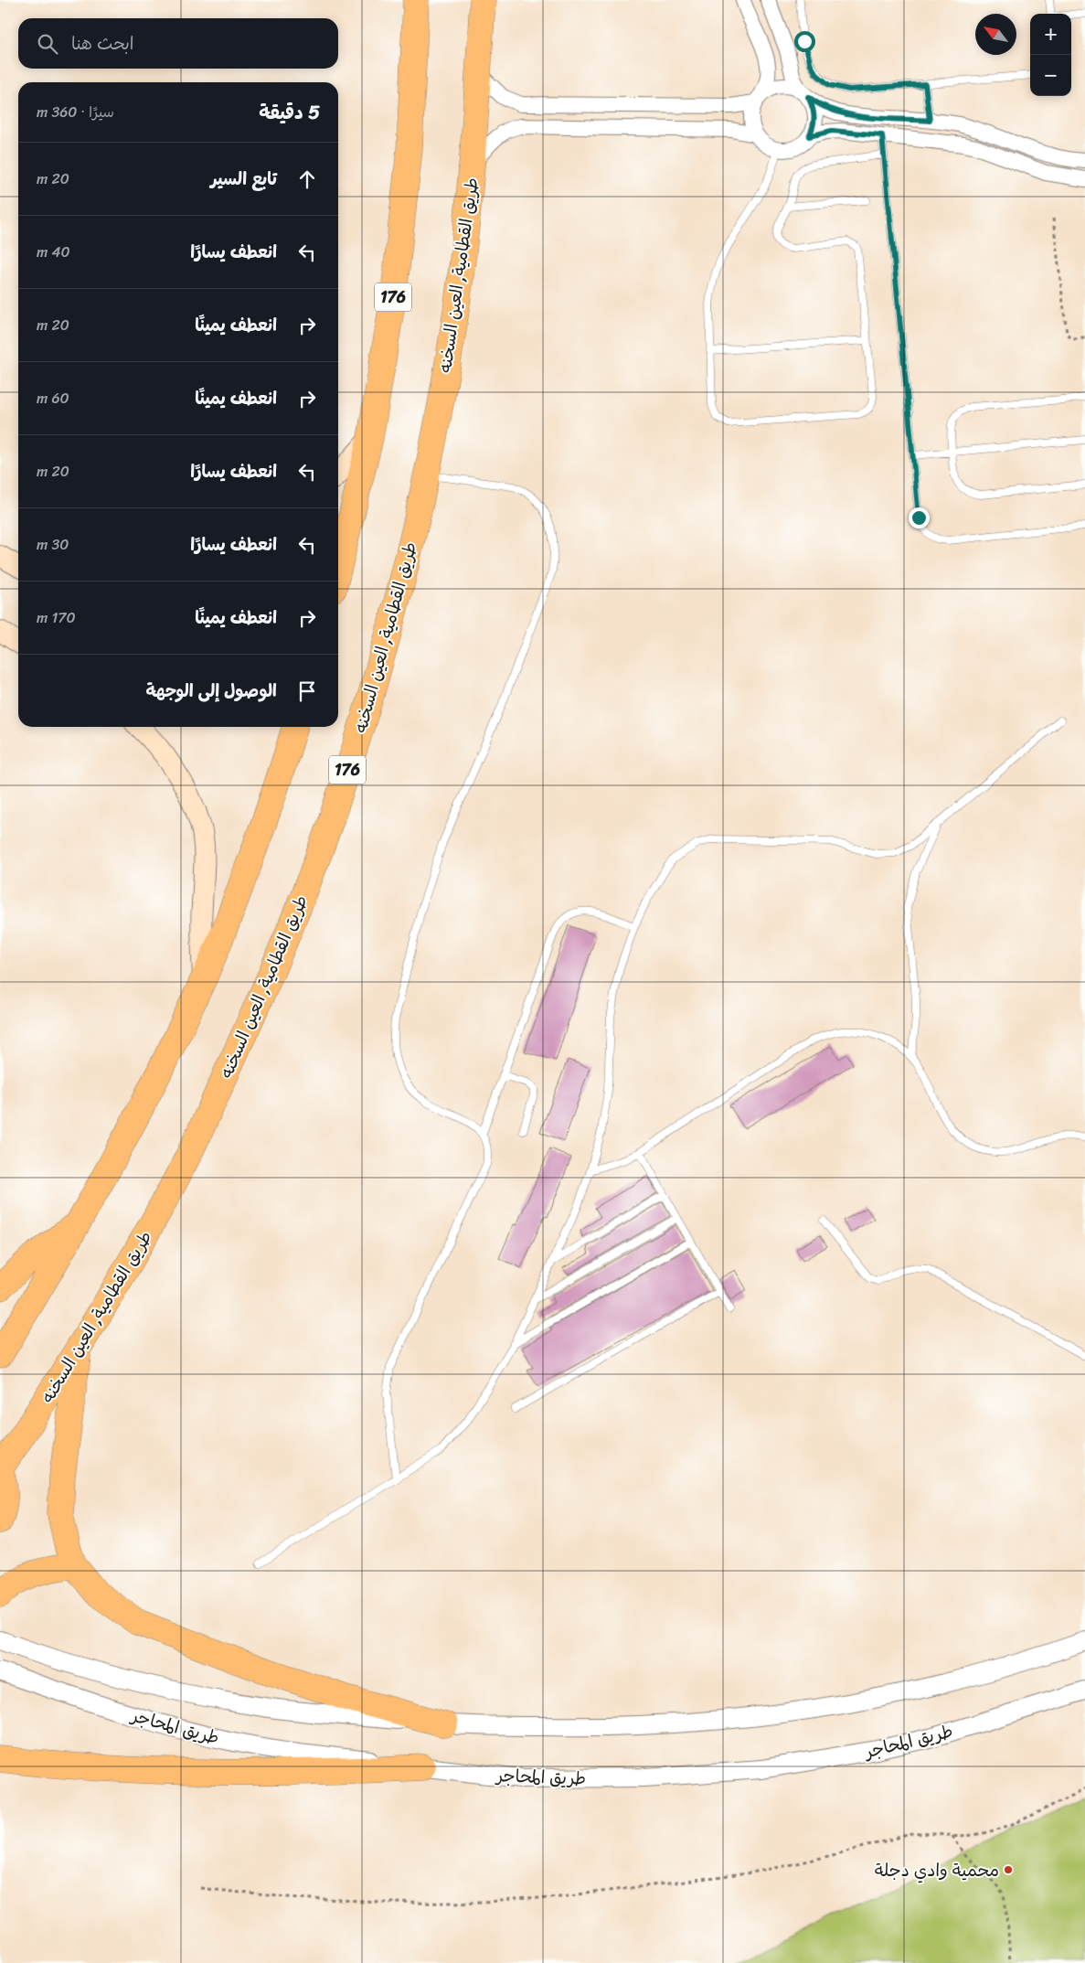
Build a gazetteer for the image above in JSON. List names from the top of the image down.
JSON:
{
  "streets": {
    "highway": ["طريق القطامية, العين السخنه", "176"],
    "street": ["طريق المحاجر"]
  },
  "places": ["محمية وادي دجلة"],
  "north": "top left",
  "page": {
    "map_buttons": ["+", "−"],
    "search": "ابحث هنا",
    "heading": ["5 دقيقة", "سيرًا · 360 m"],
    "list": [
      ["تابع السير", "20 m"],
      ["انعطف يسارًا", "40 m"],
      ["انعطف يمينًا", "20 m"],
      ["انعطف يمينًا", "60 m"],
      ["انعطف يسارًا", "20 m"],
      ["انعطف يسارًا", "30 m"],
      ["انعطف يمينًا", "170 m"],
      "الوصول إلى الوجهة"
    ]
  }
}
